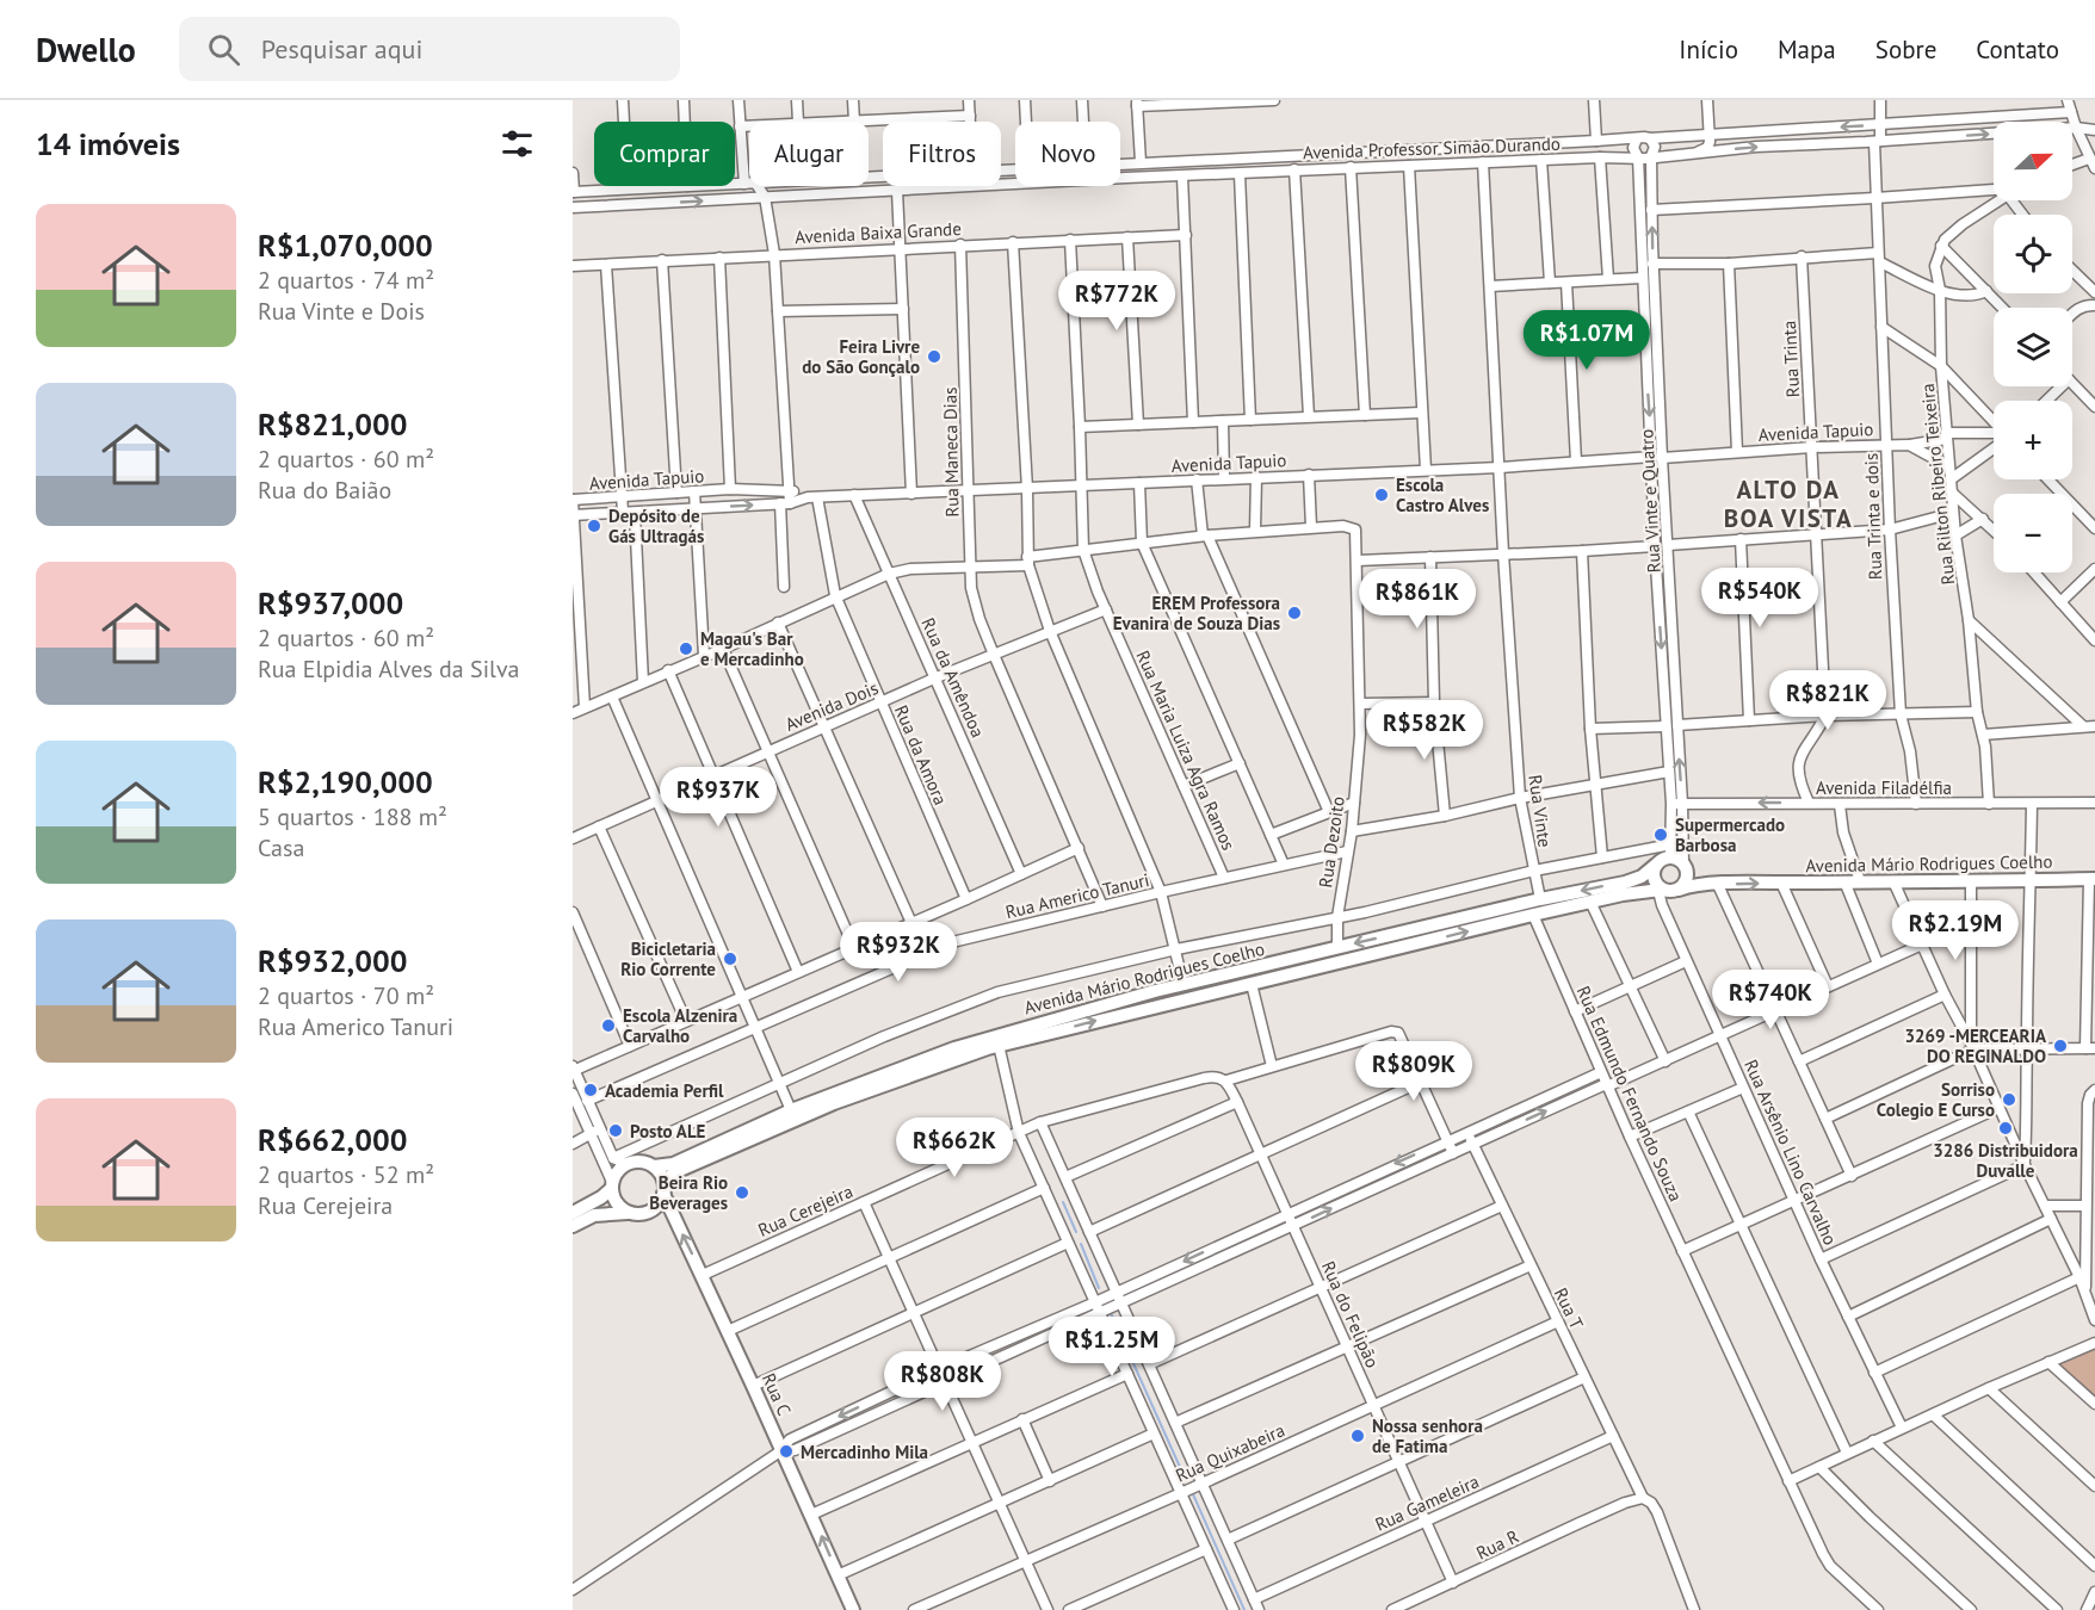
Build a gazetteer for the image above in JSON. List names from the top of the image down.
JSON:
{
  "streets": {
    "main road": ["Avenida Mário Rodrigues Coelho", "Rua C"],
    "street": [
      "Avenida Professor Simão Durando",
      "Avenida Baixa Grande",
      "Rua Trinta",
      "Avenida Tapuio",
      "Rua Maneca Dias",
      "Rua Rilton Ribeiro Teixeira",
      "Rua Vinte e Quatro",
      "Rua Trinta e dois",
      "Rua da Amêndoa",
      "Avenida Dois",
      "Rua Maria Luiza Agra Ramos",
      "Rua da Amora",
      "Avenida Filadélfia",
      "Rua Vinte",
      "Rua Dezoito",
      "Rua Americo Tanuri",
      "Rua Edmundo Fernando Souza",
      "Rua Arsênio Lino Carvalho",
      "Rua Cerejeira",
      "Rua T",
      "Rua do Felipão",
      "Rua Quixabeira",
      "Rua Gameleira",
      "Rua R"
    ]
  },
  "crossings": [
    ["Avenida Professor Simão Durando", "Rua Vinte e Quatro"],
    ["Avenida Professor Simão Durando", "Rua Trinta e dois"],
    ["Avenida Professor Simão Durando", "Rua Vinte"],
    ["Avenida Baixa Grande", "Rua Maneca Dias"],
    ["Avenida Baixa Grande", "Rua Maria Luiza Agra Ramos"],
    ["Rua Trinta", "Avenida Tapuio"],
    ["Avenida Tapuio", "Rua Maneca Dias"],
    ["Avenida Tapuio", "Rua Rilton Ribeiro Teixeira"],
    ["Avenida Tapuio", "Rua Vinte e Quatro"],
    ["Avenida Tapuio", "Rua Trinta e dois"],
    ["Avenida Tapuio", "Rua da Amêndoa"],
    ["Avenida Tapuio", "Rua Maria Luiza Agra Ramos"],
    ["Avenida Tapuio", "Rua da Amora"],
    ["Avenida Tapuio", "Rua Vinte"],
    ["Rua Maneca Dias", "Avenida Dois"],
    ["Rua Maneca Dias", "Rua Americo Tanuri"],
    ["Rua Rilton Ribeiro Teixeira", "Avenida Filadélfia"],
    ["Rua Vinte e Quatro", "Avenida Filadélfia"],
    ["Rua Vinte e Quatro", "Avenida Mário Rodrigues Coelho"],
    ["Rua Vinte e Quatro", "Rua Arsênio Lino Carvalho"],
    ["Rua Trinta e dois", "Avenida Filadélfia"],
    ["Rua da Amêndoa", "Avenida Dois"],
    ["Avenida Dois", "Rua Maria Luiza Agra Ramos"],
    ["Avenida Dois", "Rua da Amora"],
    ["Rua Maria Luiza Agra Ramos", "Rua Americo Tanuri"],
    ["Rua Vinte", "Avenida Mário Rodrigues Coelho"],
    ["Rua Dezoito", "Avenida Mário Rodrigues Coelho"],
    ["Rua Dezoito", "Rua Americo Tanuri"],
    ["Avenida Mário Rodrigues Coelho", "Rua Edmundo Fernando Souza"],
    ["Avenida Mário Rodrigues Coelho", "Rua Arsênio Lino Carvalho"],
    ["Avenida Mário Rodrigues Coelho", "Rua C"],
    ["Rua Cerejeira", "Rua do Felipão"],
    ["Rua Cerejeira", "Rua C"],
    ["Rua T", "Rua Quixabeira"],
    ["Rua T", "Rua Gameleira"],
    ["Rua T", "Rua R"],
    ["Rua do Felipão", "Rua Quixabeira"],
    ["Rua do Felipão", "Rua Gameleira"],
    ["Rua do Felipão", "Rua R"]
  ],
  "districts": ["ALTO DA BOA VISTA"],
  "places": [
    "Feira Livre do São Gonçalo",
    "Escola Castro Alves",
    "Depósito de Gás Ultragás",
    "EREM Professora Evanira de Souza Dias",
    "Magau's Bar e Mercadinho",
    "Supermercado Barbosa",
    "Bicicletaria Rio Corrente",
    "Escola Alzenira Carvalho",
    "3269 -MERCEARIA DO REGINALDO",
    "Academia Perfil",
    "Sorriso Colegio E Curso",
    "3286 Distribuidora Duvalle",
    "Posto ALE",
    "Beira Rio Beverages",
    "Nossa senhora de Fatima",
    "Mercadinho Mila"
  ],
  "north": "right",
  "page": {
    "header": "Dwello",
    "search": "Pesquisar aqui",
    "nav": [
      "Início",
      "Mapa",
      "Sobre",
      "Contato"
    ],
    "heading": "14 imóveis",
    "map_buttons": ["+", "−"],
    "chip": [
      "Comprar",
      "Alugar",
      "Filtros",
      "Novo"
    ],
    "list": [
      {
        "name": "R$1,070,000",
        "note": "2 quartos · 74 m² · Rua Vinte e Dois"
      },
      {
        "name": "R$821,000",
        "note": "2 quartos · 60 m² · Rua do Baião"
      },
      {
        "name": "R$937,000",
        "note": "2 quartos · 60 m² · Rua Elpidia Alves da Silva"
      },
      {
        "name": "R$2,190,000",
        "note": "5 quartos · 188 m² · Casa"
      },
      {
        "name": "R$932,000",
        "note": "2 quartos · 70 m² · Rua Americo Tanuri"
      },
      {
        "name": "R$662,000",
        "note": "2 quartos · 52 m² · Rua Cerejeira"
      }
    ],
    "price": [
      "R$772K",
      "R$1.07M",
      "R$540K",
      "R$861K",
      "R$821K",
      "R$582K",
      "R$937K",
      "R$2.19M",
      "R$932K",
      "R$740K",
      "R$809K",
      "R$662K",
      "R$1.25M",
      "R$808K"
    ]
  }
}
